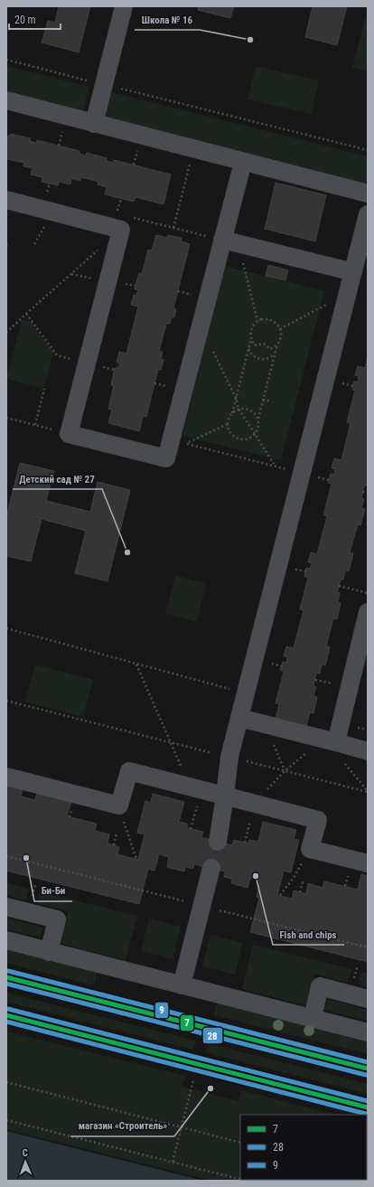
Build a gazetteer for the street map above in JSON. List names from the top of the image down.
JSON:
{
  "places": [
    "Школа № 16",
    "Детский сад № 27",
    "Би-Би",
    "Fish and chips",
    "магазин «Строитель»"
  ],
  "lines": ["transit line 9", "transit line 7", "transit line 28"],
  "legend": ["7", "28", "9"],
  "scale_bar": "20 m",
  "north": "top"
}
